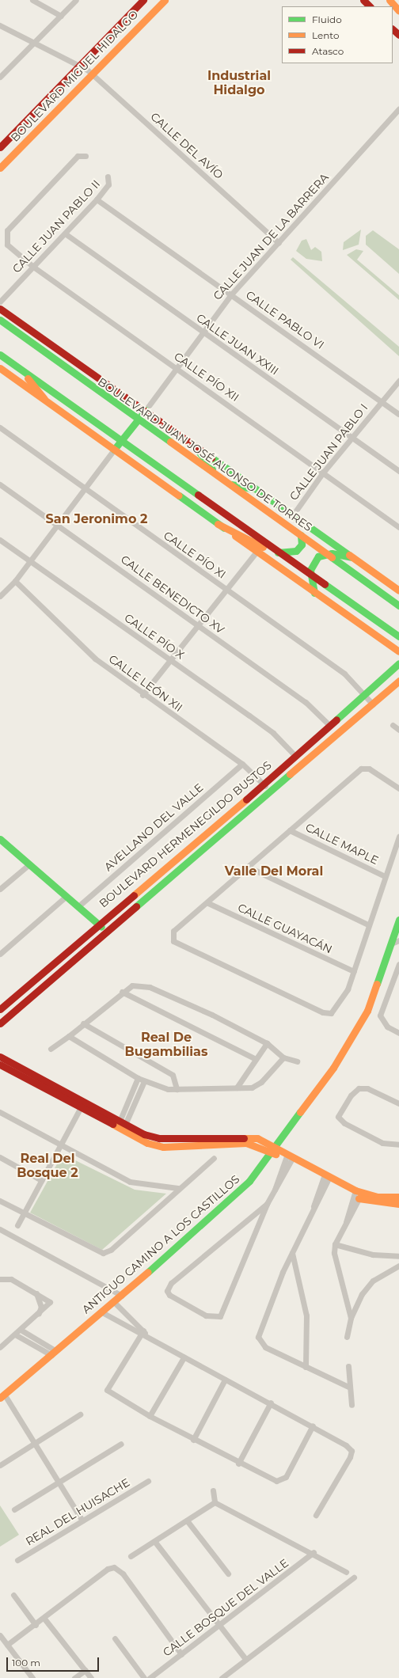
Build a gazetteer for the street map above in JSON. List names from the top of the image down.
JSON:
{
  "streets": {
    "street": [
      "BOULEVARD MIGUEL HIDALGO",
      "CALLE DEL AVÍO",
      "CALLE JUAN PABLO II",
      "CALLE JUAN DE LA BARRERA",
      "CALLE PABLO VI",
      "CALLE JUAN XXIII",
      "CALLE PÍO XII",
      "CALLE JUAN PABLO I",
      "BOULEVARD JUAN JOSÉ ALONSO DE TORRES",
      "CALLE PÍO XI",
      "CALLE BENEDICTO XV",
      "CALLE PÍO X",
      "CALLE LEÓN XII",
      "AVELLANO DEL VALLE",
      "BOULEVARD HERMENEGILDO BUSTOS",
      "CALLE MAPLE",
      "CALLE GUAYACÁN",
      "ANTIGUO CAMINO A LOS CASTILLOS",
      "REAL DEL HUISACHE",
      "CALLE BOSQUE DEL VALLE"
    ]
  },
  "crossings": [
    ["BOULEVARD MIGUEL HIDALGO", "CALLE DEL AVÍO"],
    ["CALLE DEL AVÍO", "CALLE JUAN DE LA BARRERA"],
    ["CALLE JUAN PABLO II", "CALLE PABLO VI"],
    ["CALLE JUAN PABLO II", "CALLE JUAN XXIII"],
    ["CALLE JUAN PABLO II", "CALLE PÍO XII"],
    ["CALLE JUAN DE LA BARRERA", "CALLE PABLO VI"],
    ["CALLE JUAN DE LA BARRERA", "CALLE JUAN XXIII"],
    ["CALLE JUAN DE LA BARRERA", "CALLE PÍO XII"],
    ["CALLE JUAN DE LA BARRERA", "BOULEVARD JUAN JOSÉ ALONSO DE TORRES"],
    ["CALLE JUAN DE LA BARRERA", "CALLE PÍO XI"],
    ["CALLE JUAN DE LA BARRERA", "CALLE BENEDICTO XV"],
    ["CALLE JUAN DE LA BARRERA", "CALLE PÍO X"],
    ["CALLE JUAN DE LA BARRERA", "CALLE LEÓN XII"],
    ["CALLE PABLO VI", "CALLE JUAN PABLO I"],
    ["CALLE JUAN XXIII", "CALLE JUAN PABLO I"],
    ["CALLE PÍO XII", "CALLE JUAN PABLO I"],
    ["CALLE JUAN PABLO I", "BOULEVARD JUAN JOSÉ ALONSO DE TORRES"],
    ["CALLE PÍO XI", "BOULEVARD HERMENEGILDO BUSTOS"],
    ["CALLE BENEDICTO XV", "BOULEVARD HERMENEGILDO BUSTOS"],
    ["CALLE PÍO X", "BOULEVARD HERMENEGILDO BUSTOS"],
    ["CALLE LEÓN XII", "AVELLANO DEL VALLE"],
    ["CALLE LEÓN XII", "BOULEVARD HERMENEGILDO BUSTOS"]
  ],
  "districts": [
    "Industrial Hidalgo",
    "San Jeronimo 2",
    "Valle Del Moral",
    "Real De Bugambilias",
    "Real Del Bosque 2"
  ],
  "legend": ["Fluido", "Lento", "Atasco"],
  "scale_bar": "100 m"
}
